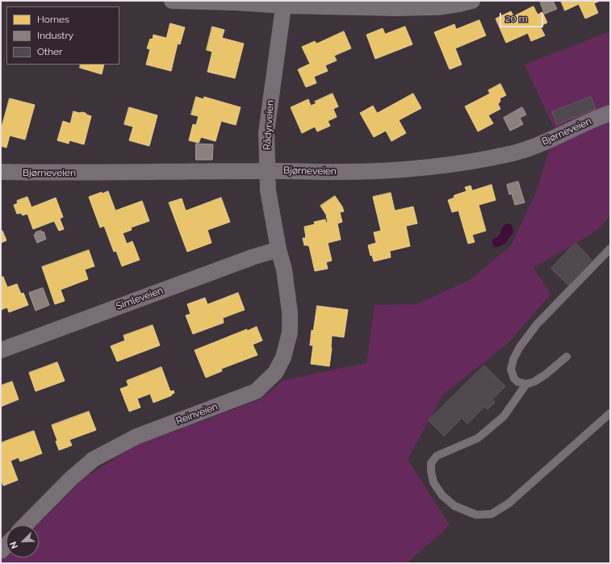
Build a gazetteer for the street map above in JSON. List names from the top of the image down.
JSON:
{
  "streets": {
    "street": [
      "Rådyrveien",
      "Bjørneveien",
      "Simleveien",
      "Reinveien"
    ]
  },
  "crossings": [
    ["Rådyrveien", "Bjørneveien"],
    ["Rådyrveien", "Simleveien"],
    ["Rådyrveien", "Reinveien"],
    ["Simleveien", "Reinveien"]
  ],
  "legend": ["Homes", "Industry", "Other"],
  "scale_bar": "20 m",
  "north": "bottom left"
}
